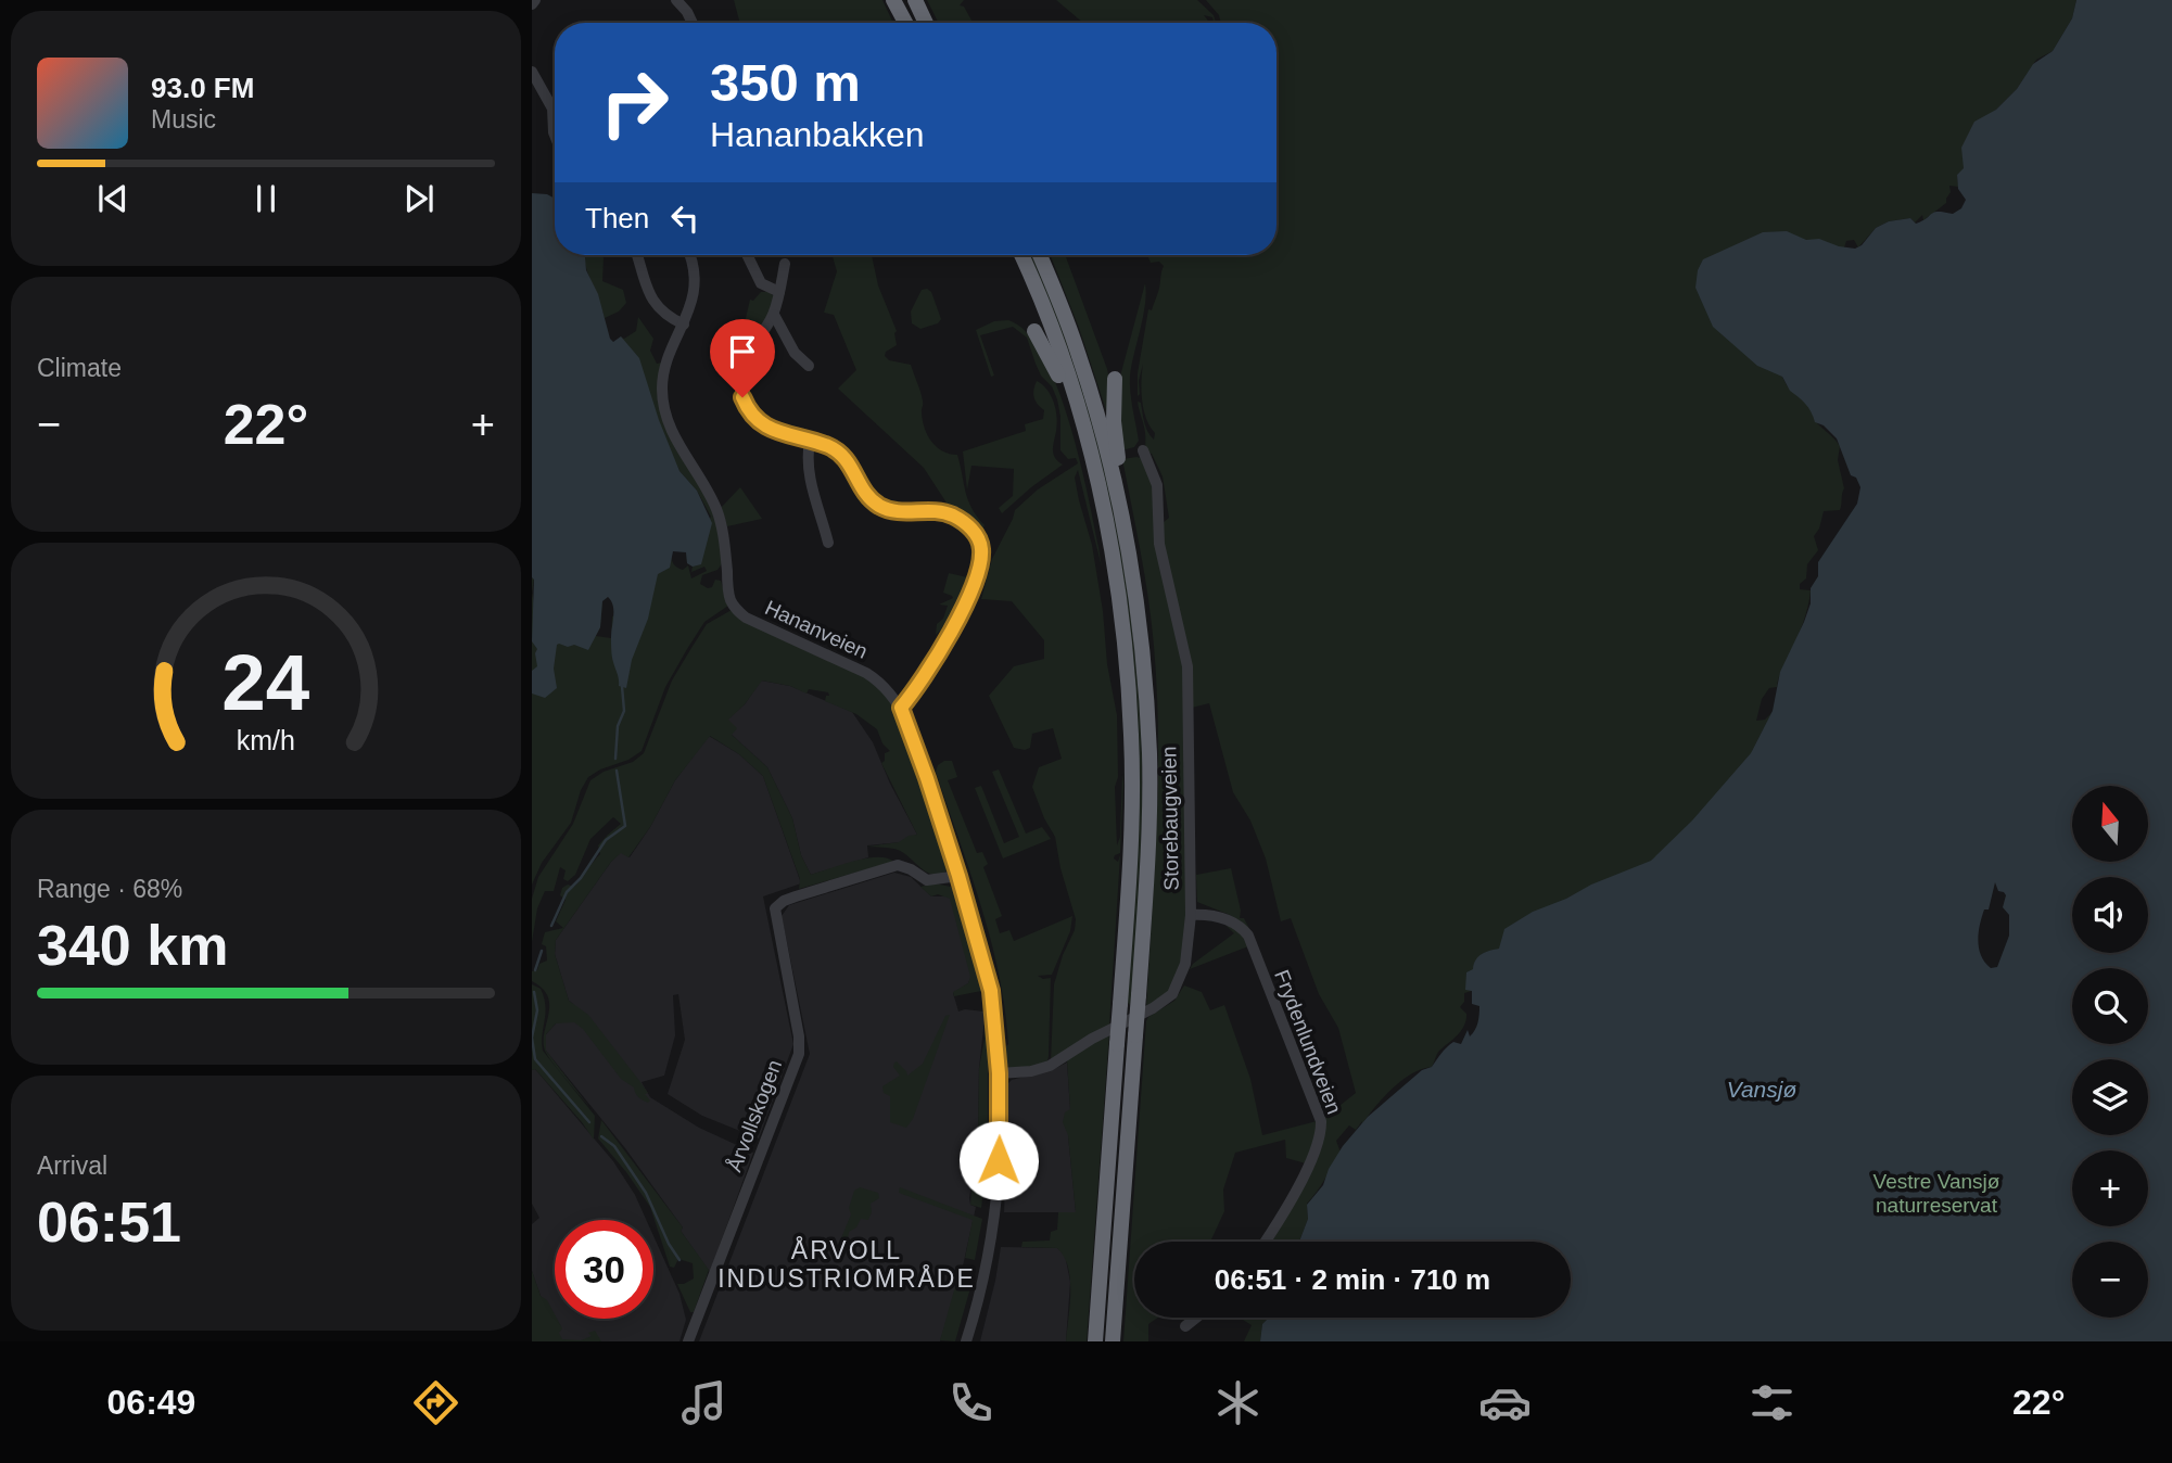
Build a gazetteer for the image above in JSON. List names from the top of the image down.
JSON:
{
  "streets": {
    "street": [
      "Hananveien",
      "Storebaugveien",
      "Frydenlundveien",
      "Årvollskogen"
    ]
  },
  "crossings": [
    ["Storebaugveien", "Frydenlundveien"]
  ],
  "districts": ["ÅRVOLL INDUSTRIOMRÅDE"],
  "water": ["Vansjø"],
  "parks": ["Vestre Vansjø naturreservat"],
  "north": "top",
  "page": {
    "turn": ["350 m", "Hananbakken"],
    "song": ["93.0 FM", "Music"],
    "then": "Then",
    "tile": [
      "Climate",
      ["Range · 68%", "340 km"],
      ["Arrival", "06:51"]
    ],
    "heat": ["−", "22°", "+"],
    "map_buttons": ["+", "−"],
    "limit": "30",
    "trip": "06:51 · 2 min · 710 m",
    "tabs": ["06:49", "22°"],
    "gauge": ["24", "km/h"]
  }
}
